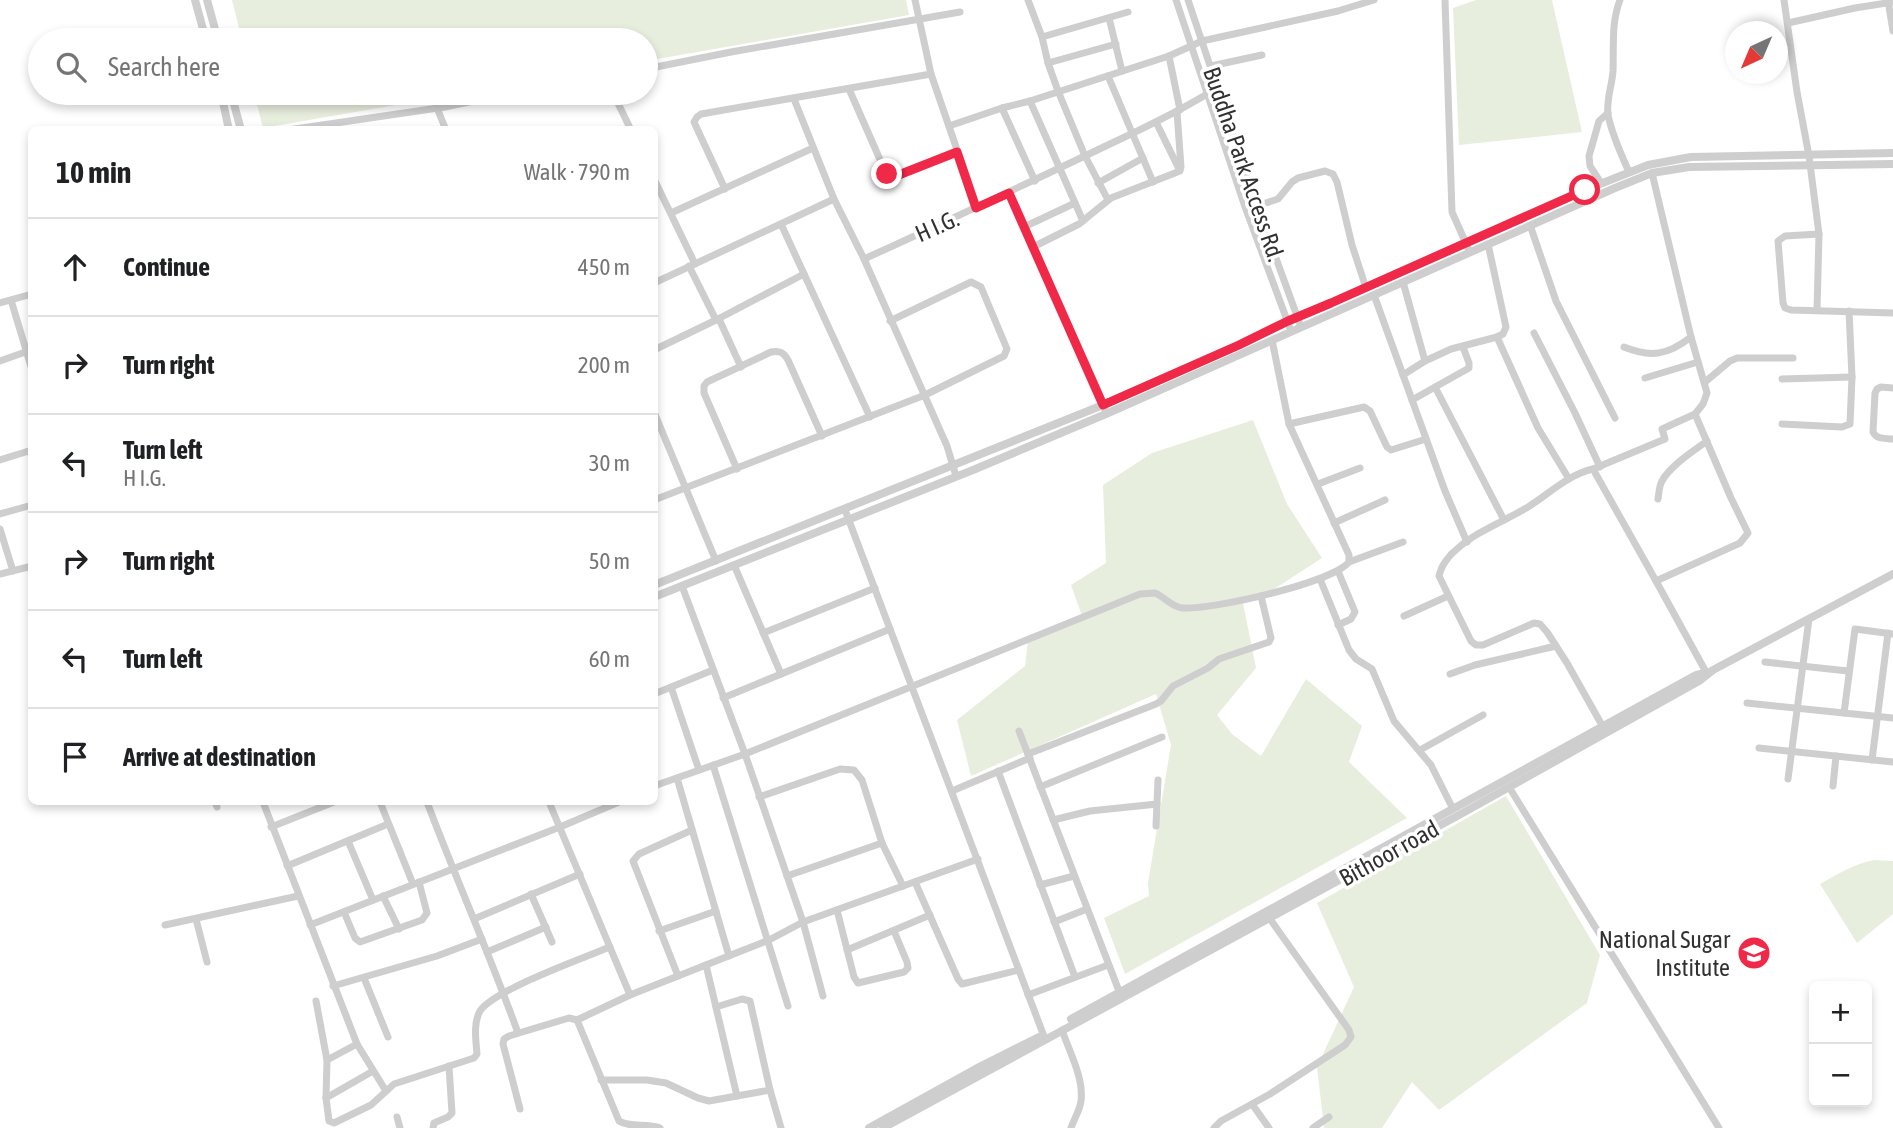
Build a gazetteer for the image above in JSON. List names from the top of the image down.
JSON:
{
  "streets": {
    "street": ["Buddha Park Access Rd.", "H I.G.", "Bithoor road"]
  },
  "crossings": [
    ["Buddha Park Access Rd.", "H I.G."]
  ],
  "places": {
    "school or university": ["National Sugar Institute"]
  },
  "north": "bottom left",
  "page": {
    "search": "Search here",
    "heading": ["10 min", "Walk · 790 m"],
    "list": [
      ["Continue", "450 m"],
      ["Turn right", "200 m"],
      ["Turn left", "H I.G.", "30 m"],
      ["Turn right", "50 m"],
      ["Turn left", "60 m"],
      "Arrive at destination"
    ],
    "map_buttons": ["+", "−"]
  }
}
